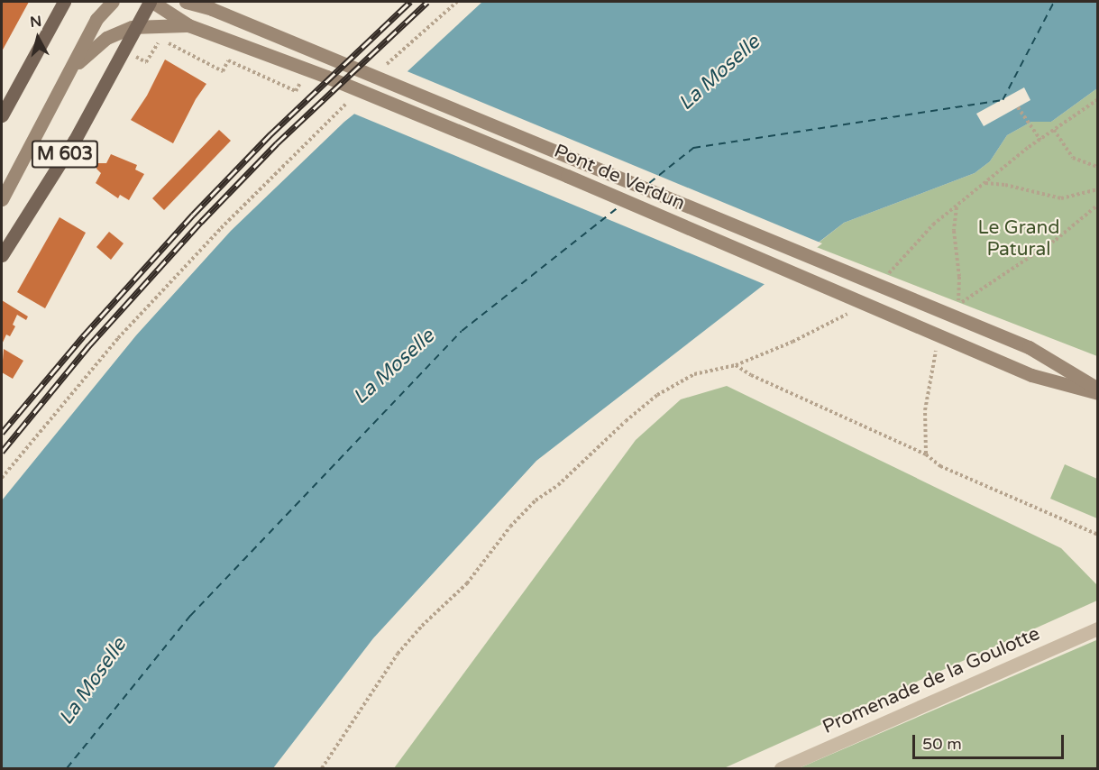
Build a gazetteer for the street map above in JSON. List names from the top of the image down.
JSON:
{
  "streets": {
    "main road": ["M 603", "Pont de Verdun"],
    "street": ["Promenade de la Goulotte"]
  },
  "crossings": [
    ["M 603", "Pont de Verdun"]
  ],
  "water": ["La Moselle"],
  "parks": ["Le Grand Patural"],
  "scale_bar": "50 m",
  "north": "top"
}
